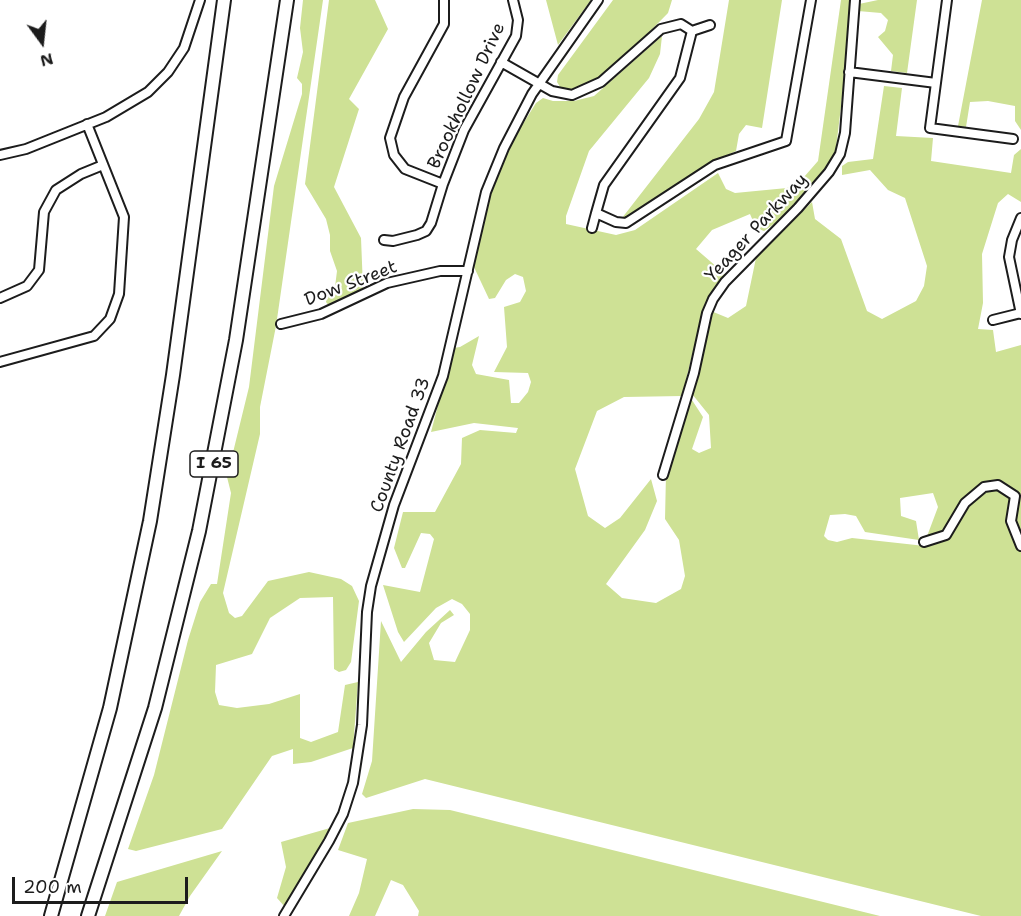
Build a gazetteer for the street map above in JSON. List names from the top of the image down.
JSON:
{
  "streets": {
    "highway": ["I 65"],
    "street": [
      "Brookhollow Drive",
      "Yeager Parkway",
      "Dow Street",
      "County Road 33"
    ]
  },
  "crossings": [
    ["Dow Street", "County Road 33"]
  ],
  "scale_bar": "200 m",
  "north": "bottom"
}
